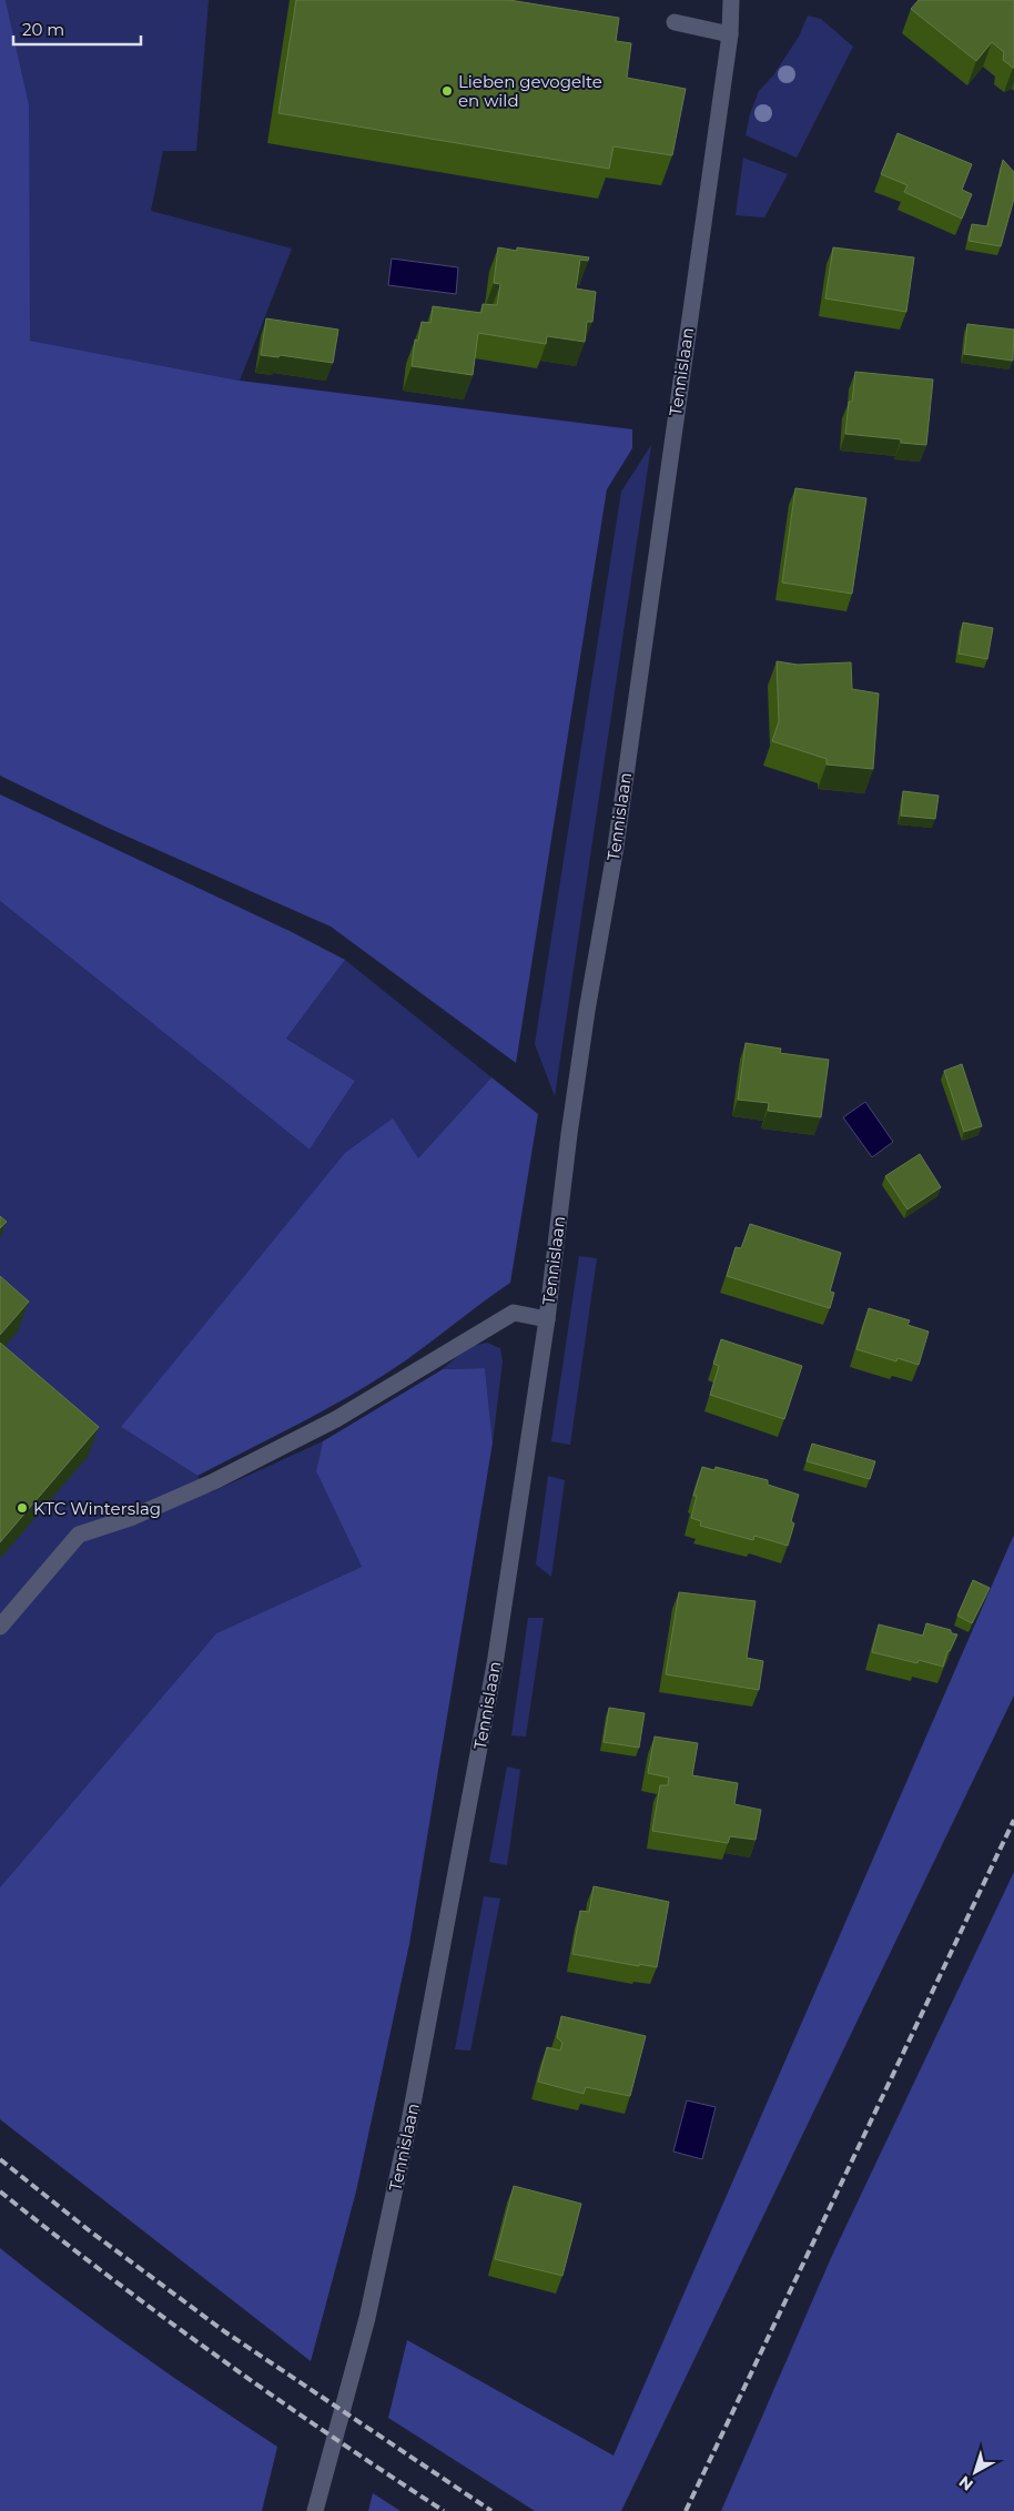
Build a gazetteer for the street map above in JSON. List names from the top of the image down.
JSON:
{
  "streets": {
    "street": ["Tennislaan"]
  },
  "places": ["Lieben gevogelte en wild", "KTC Winterslag"],
  "scale_bar": "20 m",
  "north": "bottom left"
}
